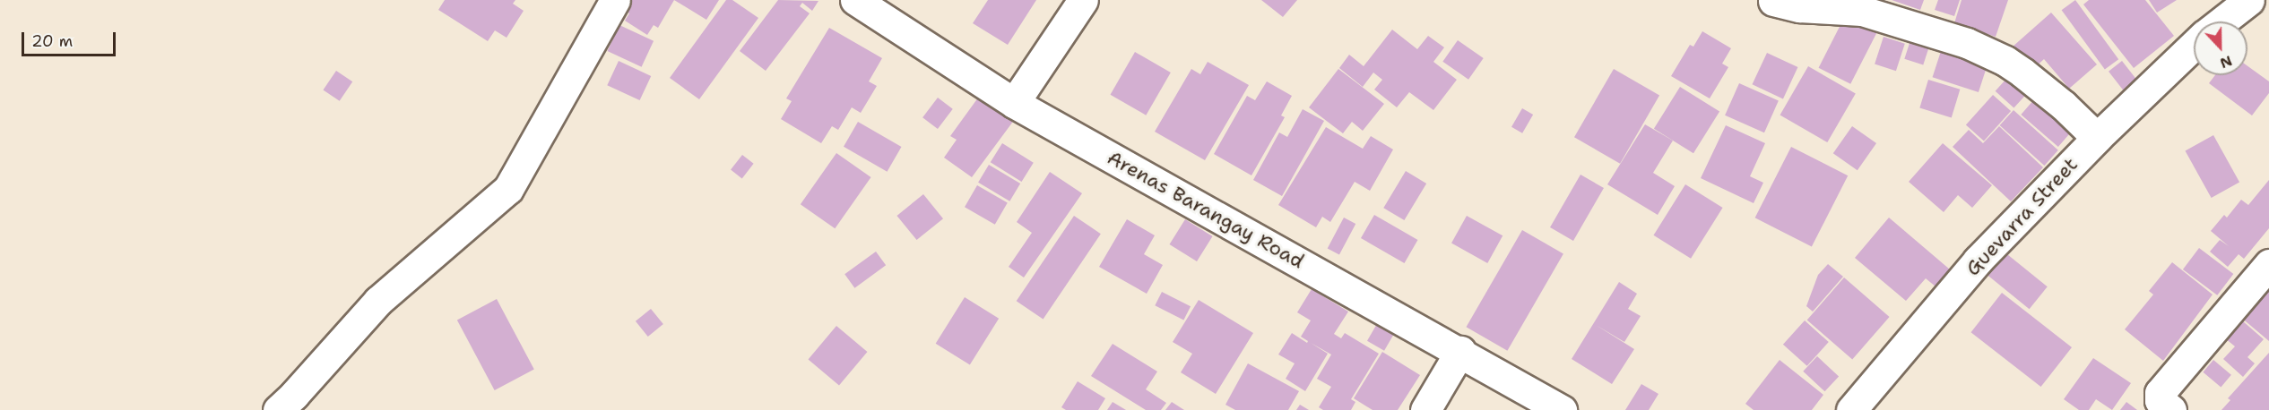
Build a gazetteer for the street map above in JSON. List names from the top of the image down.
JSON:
{
  "streets": {
    "street": ["Arenas Barangay Road", "Guevarra Street"]
  },
  "scale_bar": "20 m",
  "north": "bottom"
}
